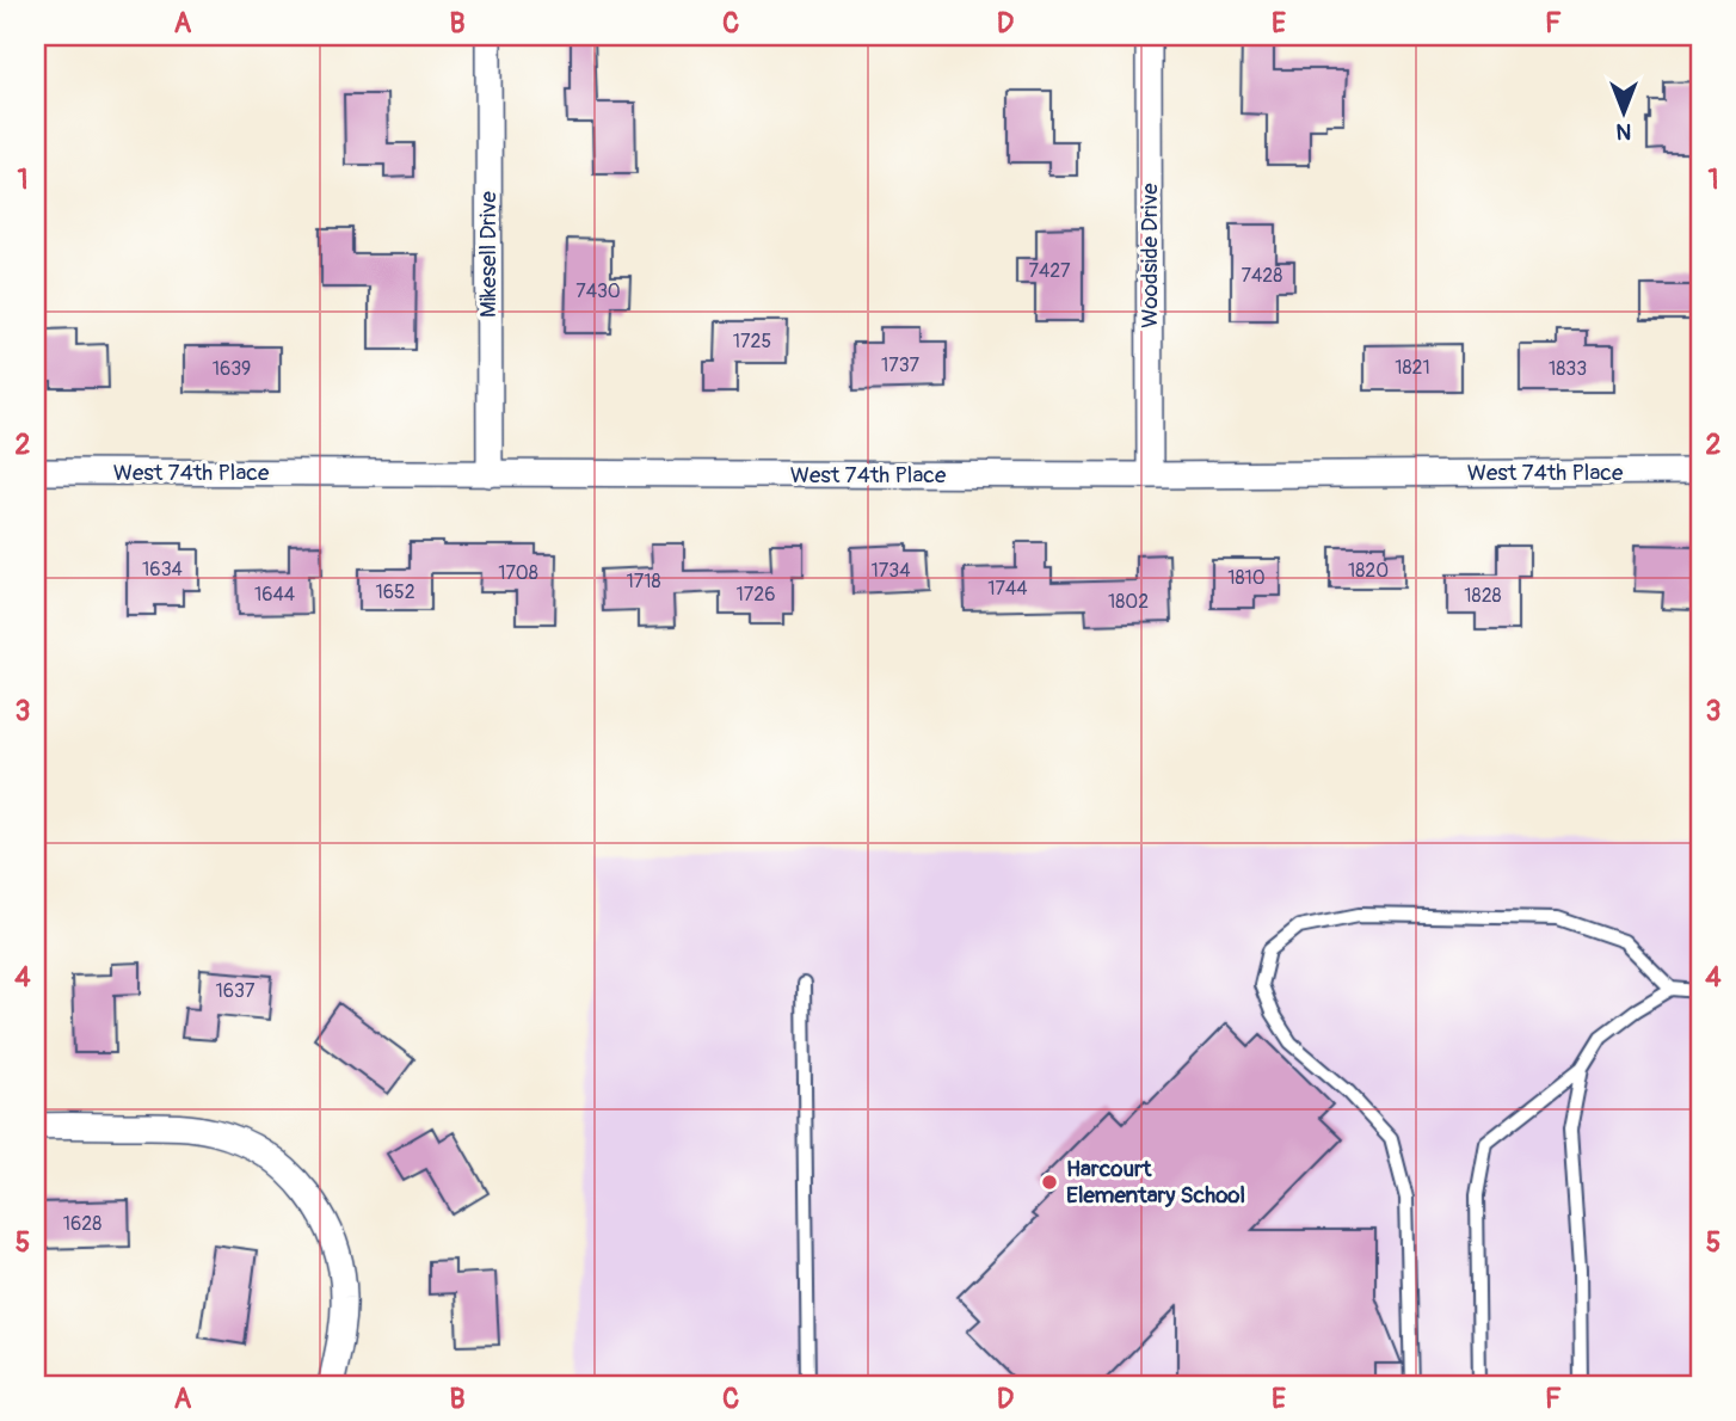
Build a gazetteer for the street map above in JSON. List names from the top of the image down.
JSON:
{
  "streets": {
    "street": ["Mikesell Drive", "Woodside Drive", "West 74th Place"]
  },
  "crossings": [
    ["Mikesell Drive", "West 74th Place"],
    ["Woodside Drive", "West 74th Place"]
  ],
  "places": ["Harcourt Elementary School"],
  "house_numbers": [
    "7427",
    "7428",
    "7430",
    "1725",
    "1737",
    "1821",
    "1639",
    "1833",
    "1634",
    "1734",
    "1820",
    "1708",
    "1810",
    "1718",
    "1744",
    "1652",
    "1644",
    "1726",
    "1828",
    "1802",
    "1637",
    "1628"
  ],
  "north": "bottom",
  "grid": {
    "columns": [
      "A",
      "B",
      "C",
      "D",
      "E",
      "F"
    ],
    "rows": [
      "1",
      "2",
      "3",
      "4",
      "5"
    ]
  }
}
